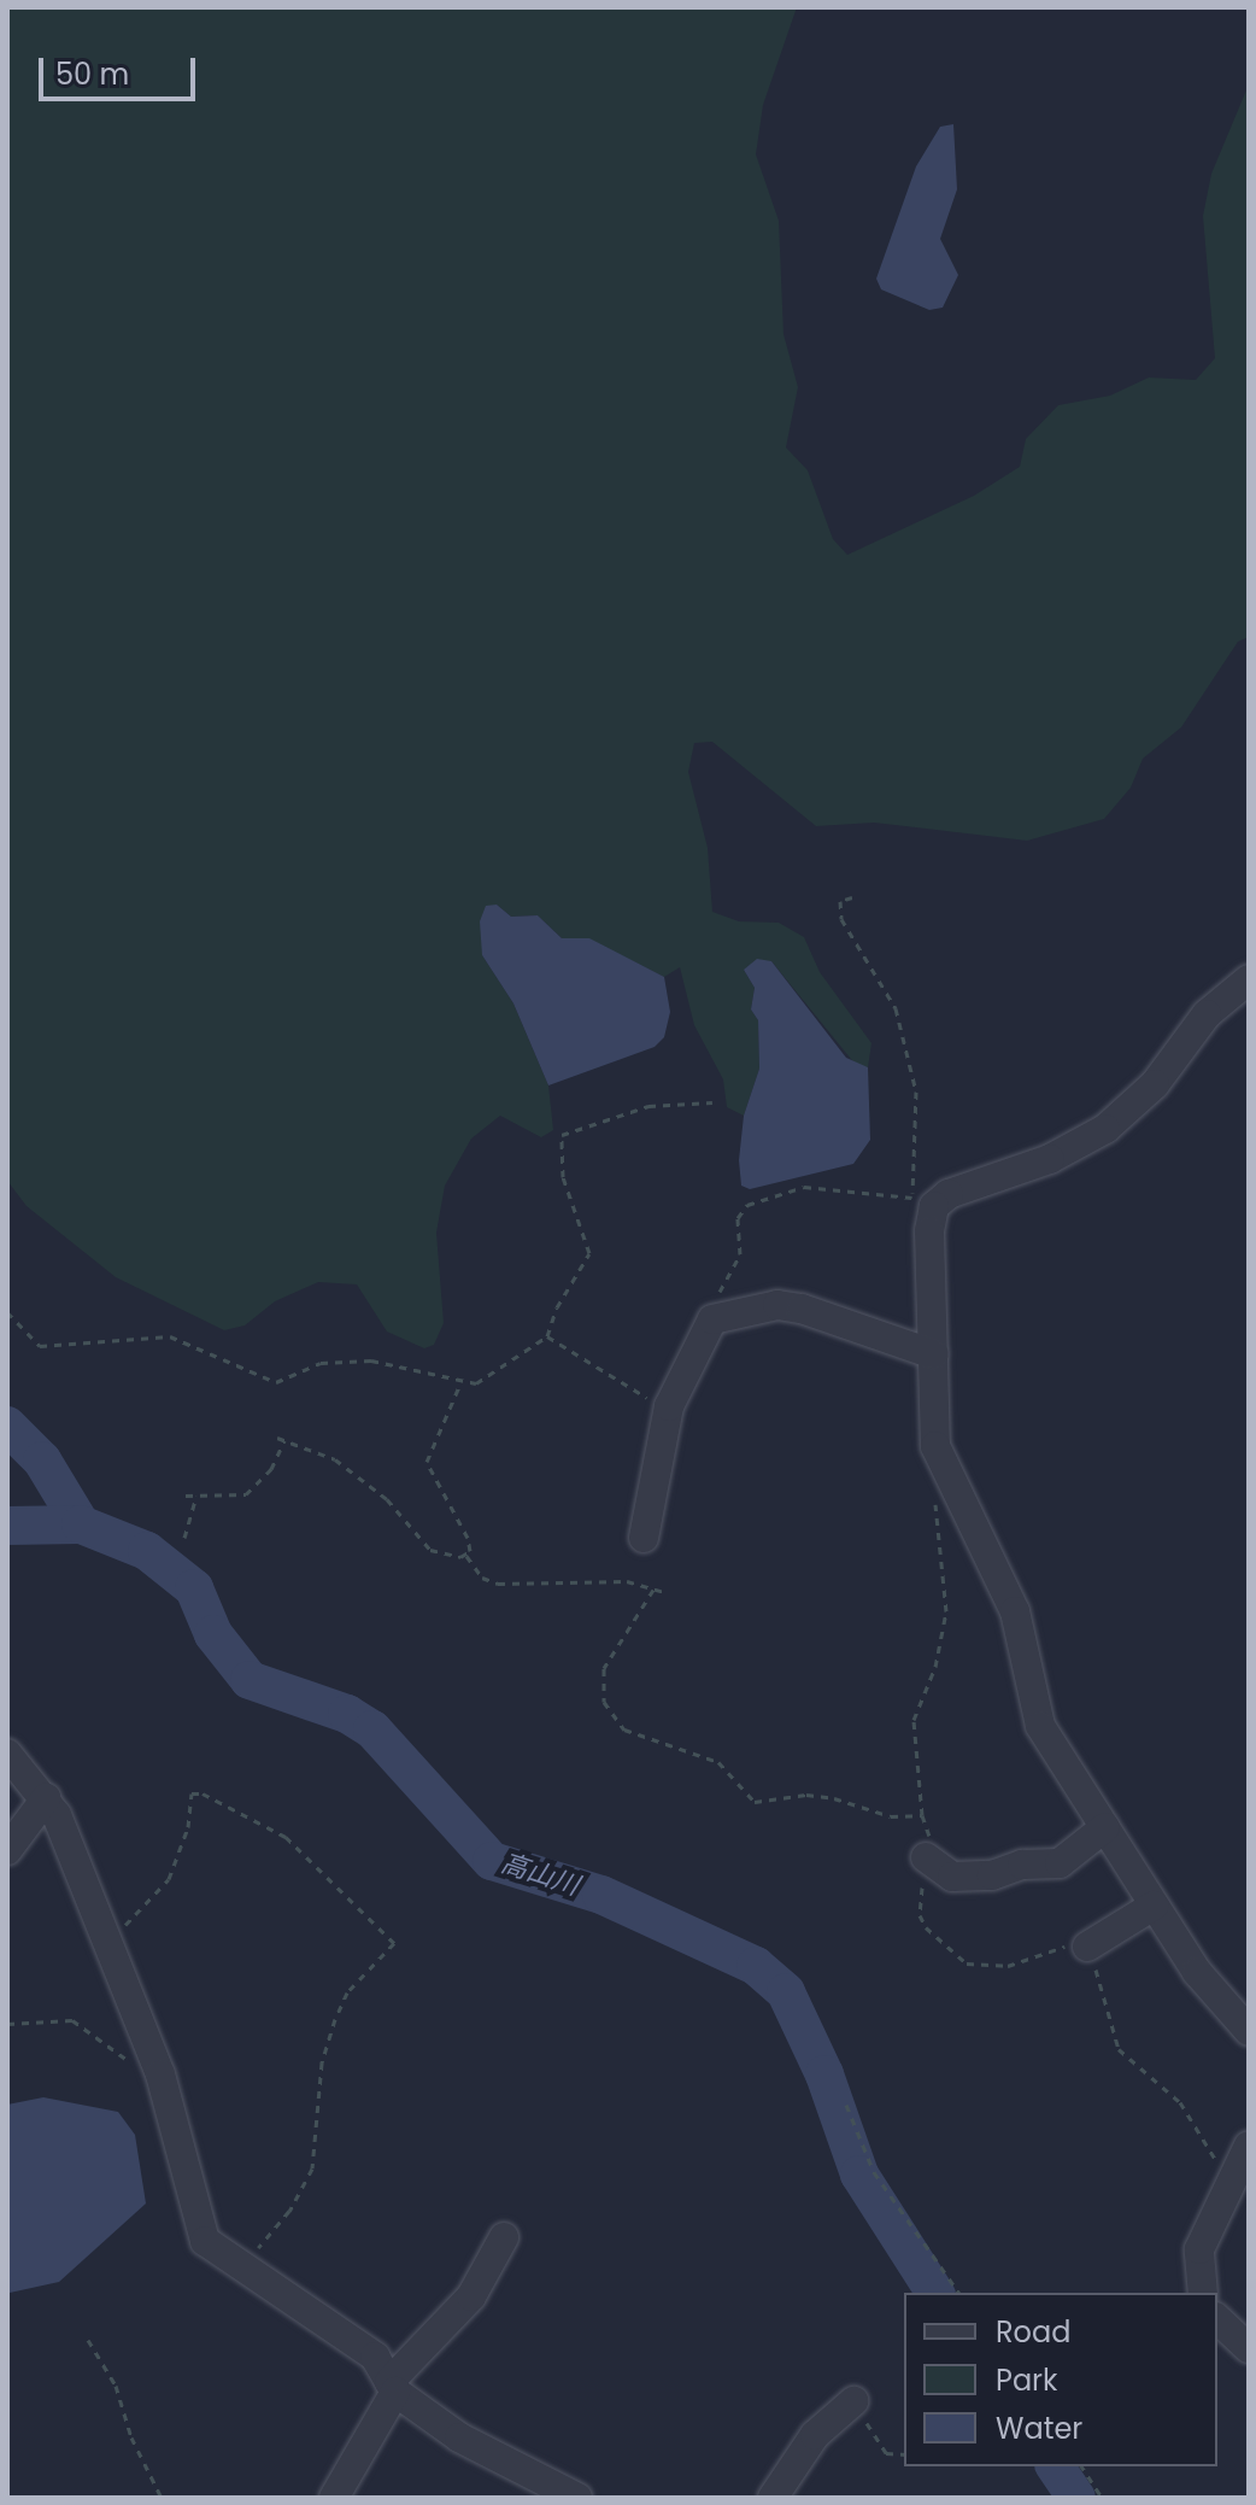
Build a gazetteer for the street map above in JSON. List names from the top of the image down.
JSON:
{
  "water": ["高山川"],
  "legend": ["Road", "Park", "Water"],
  "scale_bar": "50 m"
}
